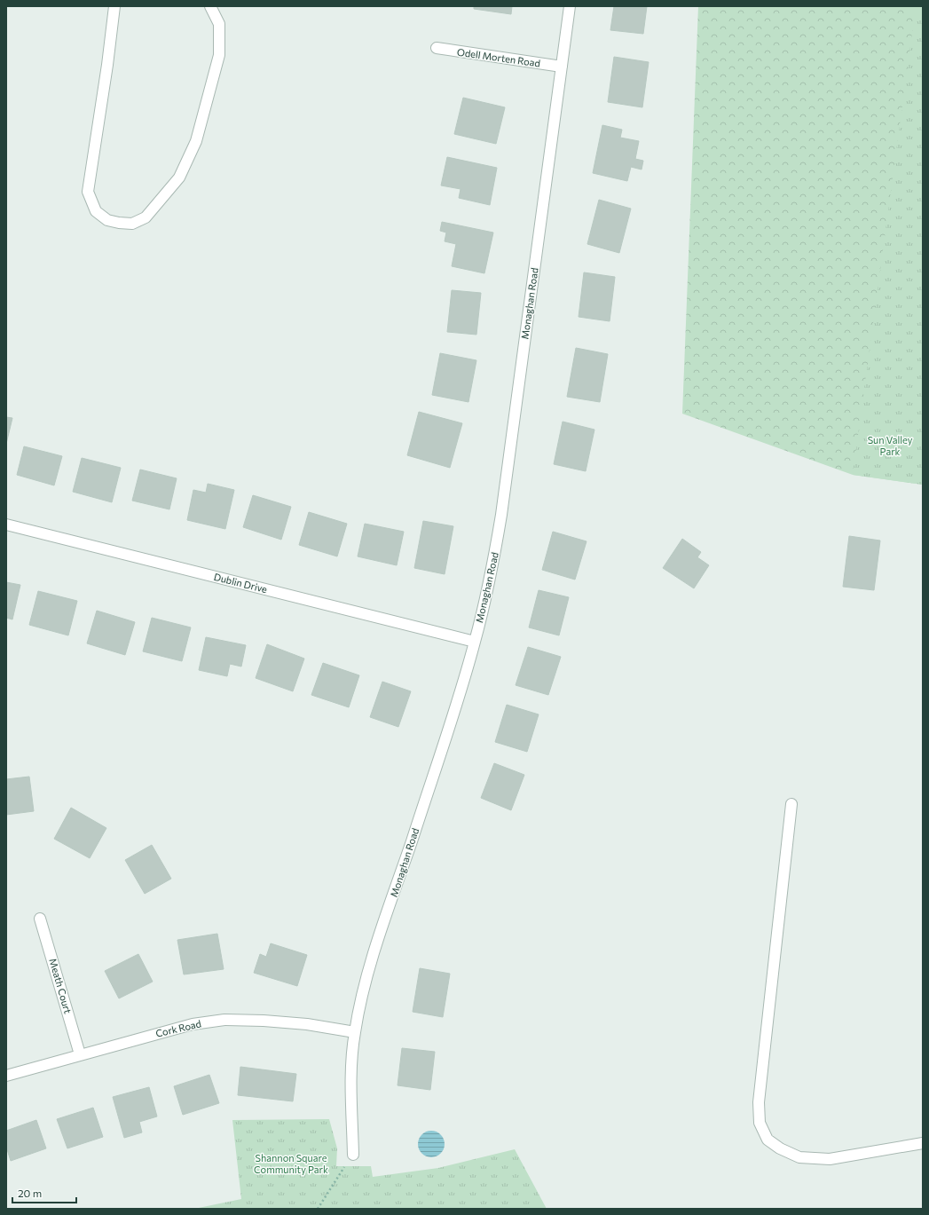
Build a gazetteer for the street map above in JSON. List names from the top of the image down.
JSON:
{
  "streets": {
    "street": [
      "Odell Morten Road",
      "Monaghan Road",
      "Dublin Drive",
      "Meath Court",
      "Cork Road"
    ]
  },
  "crossings": [
    ["Odell Morten Road", "Monaghan Road"],
    ["Monaghan Road", "Dublin Drive"],
    ["Monaghan Road", "Cork Road"],
    ["Meath Court", "Cork Road"]
  ],
  "parks": ["Sun Valley Park", "Shannon Square Community Park"],
  "scale_bar": "20 m"
}
